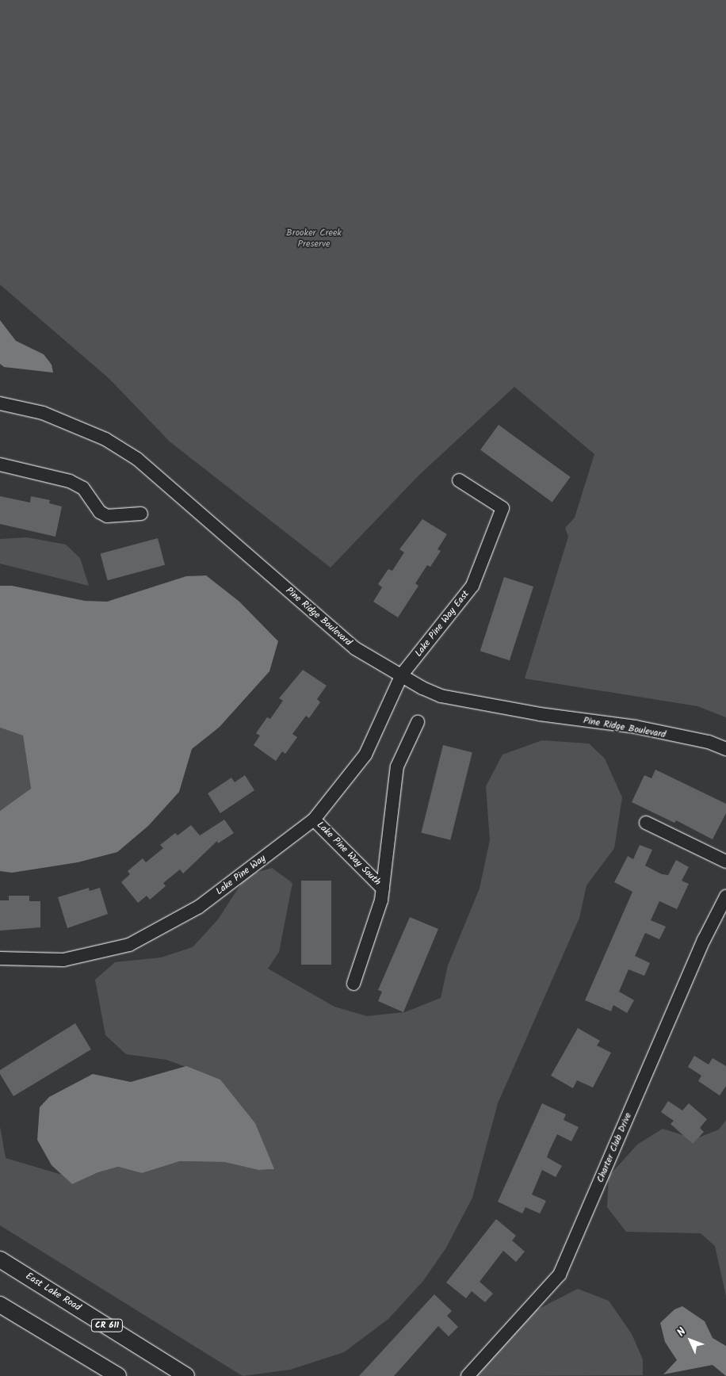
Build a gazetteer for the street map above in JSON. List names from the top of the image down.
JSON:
{
  "streets": {
    "main road": ["East Lake Road", "CR 611"],
    "street": [
      "Pine Ridge Boulevard",
      "Lake Pine Way East",
      "Lake Pine Way South",
      "Lake Pine Way",
      "Charter Club Drive"
    ]
  },
  "crossings": [
    ["Pine Ridge Boulevard", "Lake Pine Way East"],
    ["Pine Ridge Boulevard", "Lake Pine Way"],
    ["Lake Pine Way East", "Lake Pine Way"],
    ["Lake Pine Way South", "Lake Pine Way"]
  ],
  "parks": ["Brooker Creek Preserve"],
  "north": "top left"
}
